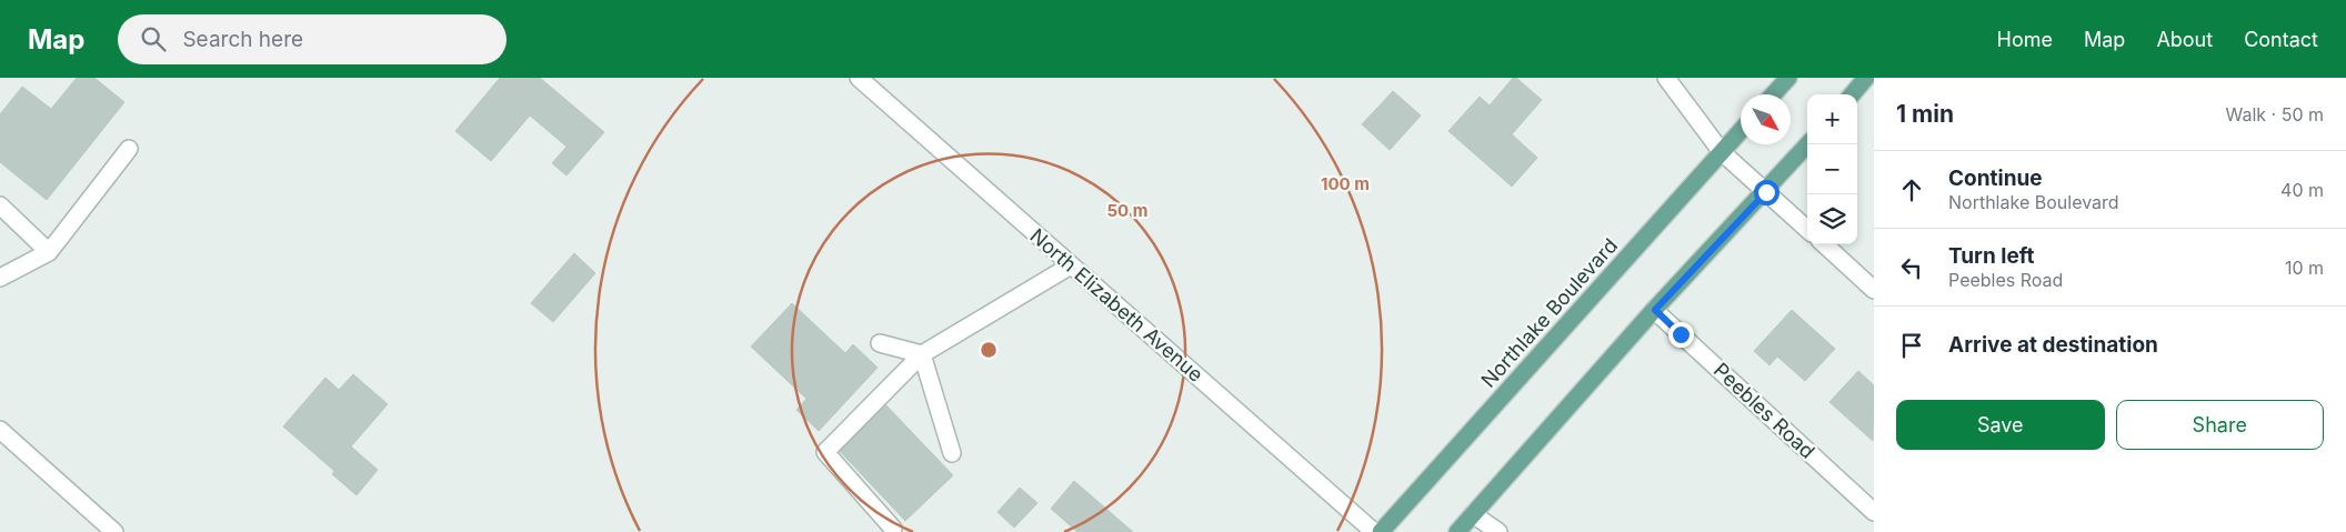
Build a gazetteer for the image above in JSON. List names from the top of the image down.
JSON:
{
  "streets": {
    "main road": ["Northlake Boulevard"],
    "street": ["North Elizabeth Avenue", "Peebles Road"]
  },
  "north": "bottom right",
  "page": {
    "header": "Map",
    "search": "Search here",
    "nav": [
      "Home",
      "Map",
      "About",
      "Contact"
    ],
    "heading": ["1 min", "Walk · 50 m"],
    "map_buttons": ["+", "−"],
    "list": [
      ["Continue", "Northlake Boulevard", "40 m"],
      ["Turn left", "Peebles Road", "10 m"],
      "Arrive at destination"
    ],
    "buttons": ["Save", "Share"]
  },
  "rings": ["100 m", "50 m"]
}
